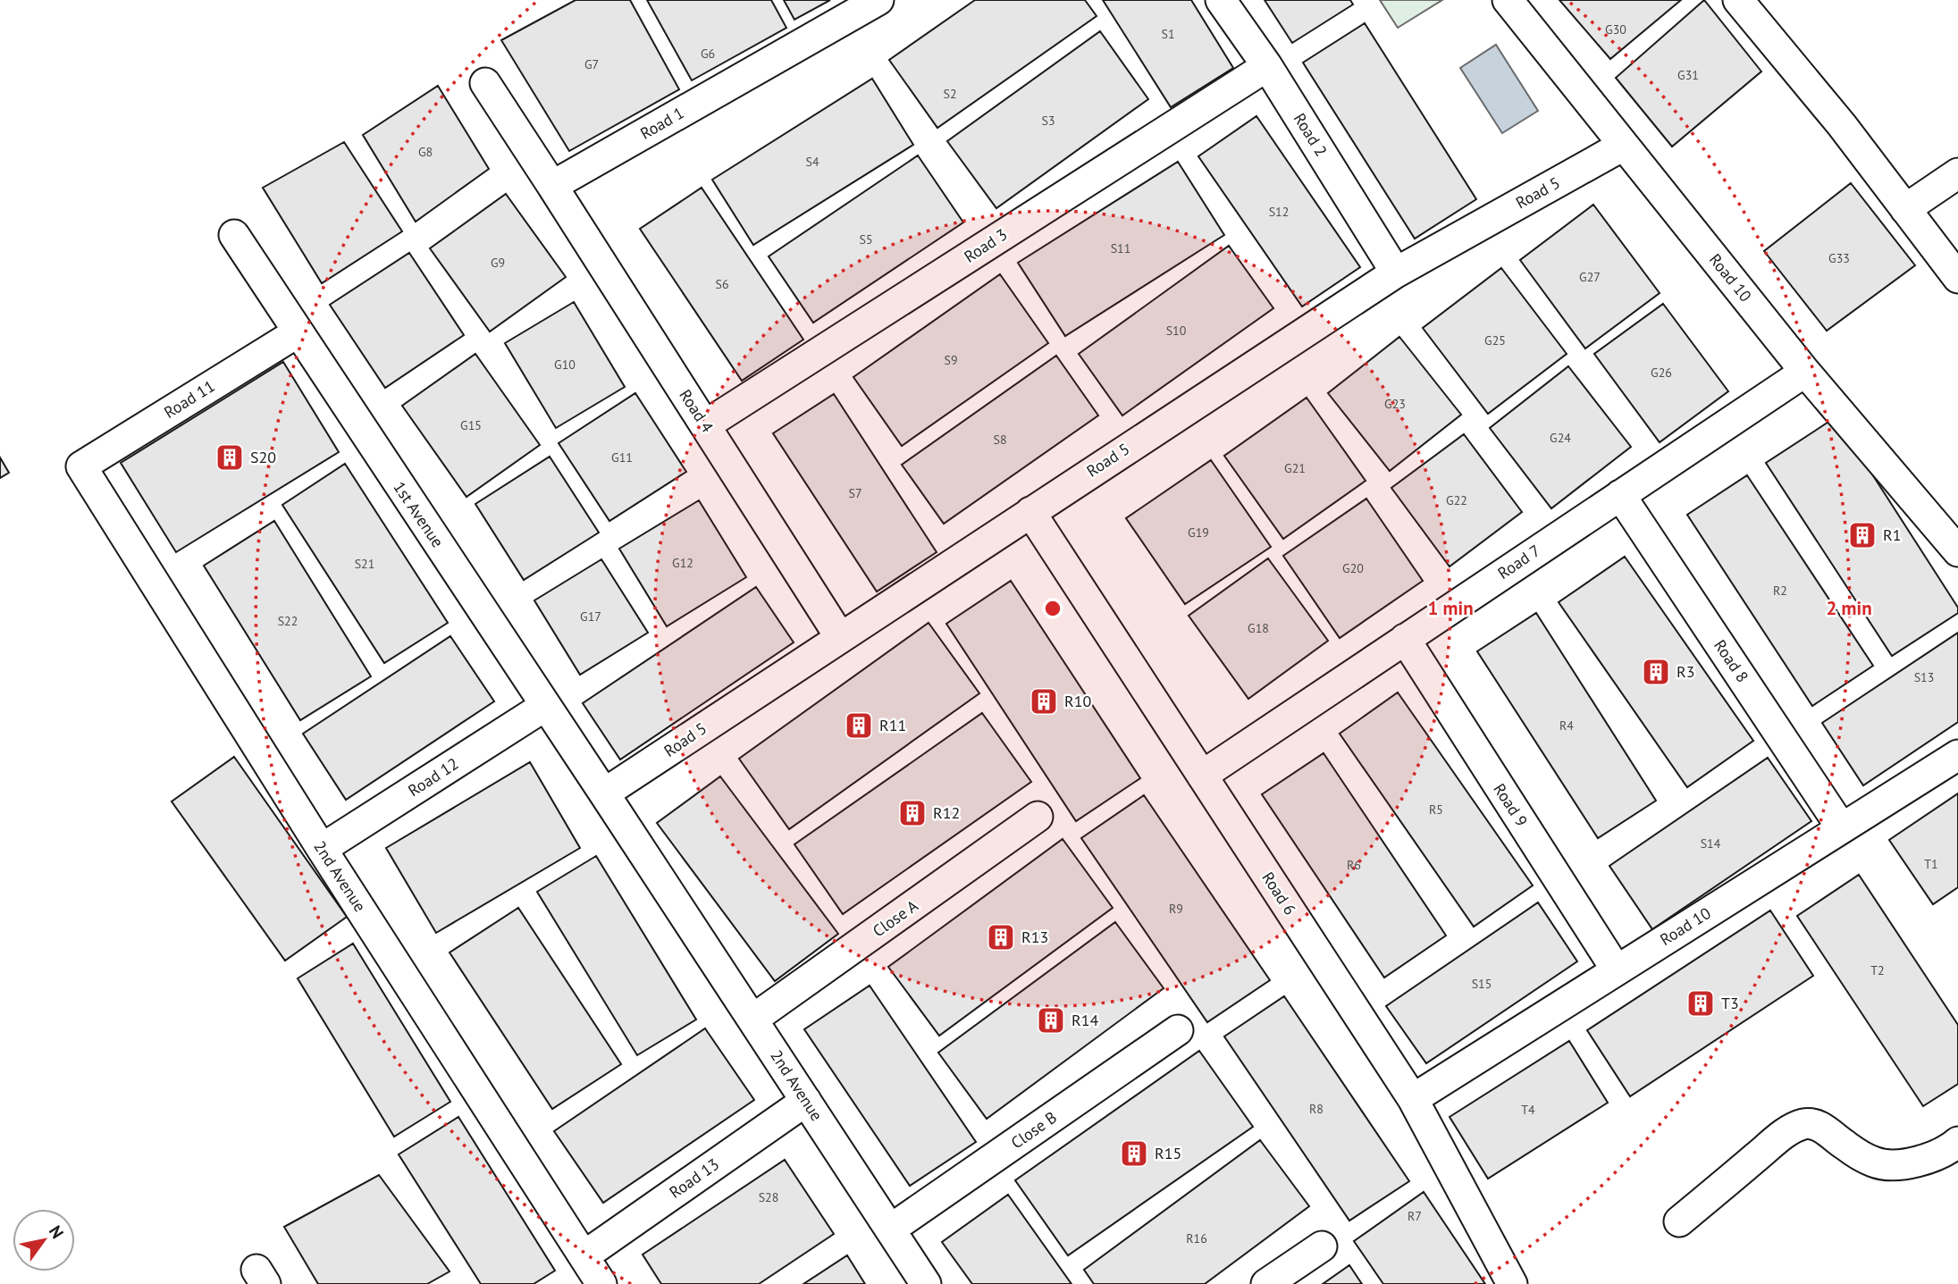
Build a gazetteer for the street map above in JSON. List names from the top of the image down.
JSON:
{
  "streets": {
    "street": [
      "Road 1",
      "Road 2",
      "Road 5",
      "Road 3",
      "Road 10",
      "Road 11",
      "Road 4",
      "1st Avenue",
      "Road 7",
      "Road 8",
      "Road 12",
      "Road 9",
      "2nd Avenue",
      "Road 6",
      "Close A",
      "Close B",
      "Road 13"
    ]
  },
  "crossings": [
    ["Road 1", "Road 4"],
    ["Road 2", "Road 5"],
    ["Road 2", "Road 3"],
    ["Road 5", "Road 10"],
    ["Road 5", "Road 4"],
    ["Road 5", "1st Avenue"],
    ["Road 5", "2nd Avenue"],
    ["Road 5", "Road 6"],
    ["Road 3", "Road 4"],
    ["Road 10", "Road 7"],
    ["Road 10", "Road 8"],
    ["Road 10", "Road 9"],
    ["Road 10", "Road 6"],
    ["Road 11", "1st Avenue"],
    ["Road 11", "2nd Avenue"],
    ["1st Avenue", "Road 12"],
    ["1st Avenue", "2nd Avenue"],
    ["Road 7", "Road 8"],
    ["Road 7", "Road 9"],
    ["Road 7", "Road 6"],
    ["Road 12", "2nd Avenue"],
    ["2nd Avenue", "Close A"],
    ["2nd Avenue", "Close B"],
    ["2nd Avenue", "Road 13"]
  ],
  "places": {
    "building": [
      "S20",
      "R1",
      "R3",
      "R10",
      "R11",
      "R12",
      "R13",
      "T3",
      "R14",
      "R15"
    ]
  },
  "house_numbers": [
    "G30",
    "S1",
    "G6",
    "G7",
    "G31",
    "S2",
    "S3",
    "G8",
    "S4",
    "S12",
    "S5",
    "S11",
    "G33",
    "G9",
    "G27",
    "S6",
    "S10",
    "G25",
    "S9",
    "G10",
    "G26",
    "G23",
    "G15",
    "G24",
    "S8",
    "G11",
    "G21",
    "S7",
    "G22",
    "G19",
    "G12",
    "S21",
    "G20",
    "R2",
    "G17",
    "S22",
    "G18",
    "S13",
    "R4",
    "R5",
    "S14",
    "T1",
    "R6",
    "R9",
    "T2",
    "S15",
    "R8",
    "T4",
    "S28",
    "R7",
    "R16"
  ],
  "north": "top right",
  "rings": ["1 min", "2 min"]
}
